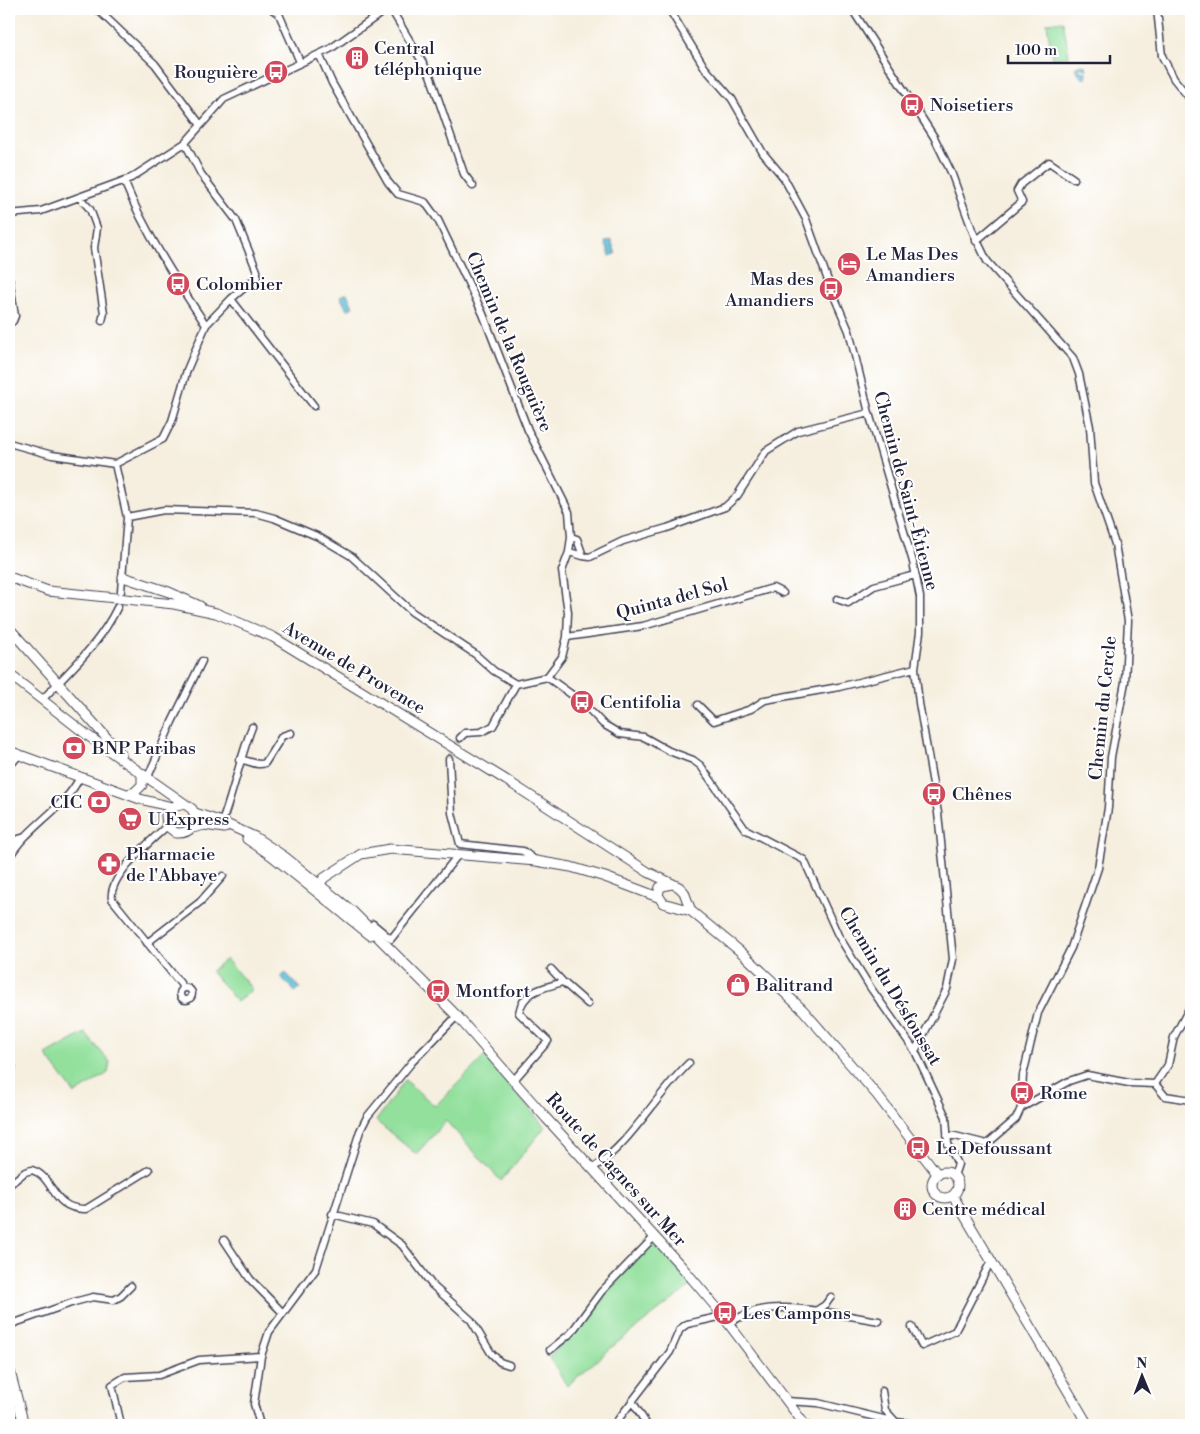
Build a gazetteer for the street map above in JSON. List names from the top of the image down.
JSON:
{
  "streets": {
    "main road": ["Avenue de Provence", "Route de Cagnes sur Mer"],
    "street": [
      "Chemin de la Rouguière",
      "Chemin de Saint-Étienne",
      "Quinta del Sol",
      "Chemin du Cercle",
      "Chemin du Désfoussat"
    ]
  },
  "crossings": [
    ["Chemin de la Rouguière", "Quinta del Sol"],
    ["Chemin de la Rouguière", "Chemin du Désfoussat"],
    ["Chemin de Saint-Étienne", "Chemin du Désfoussat"]
  ],
  "places": {
    "building": ["Central téléphonique", "Centre médical"],
    "bus stop": [
      "Rouguière",
      "Noisetiers",
      "Colombier",
      "Mas des Amandiers",
      "Centifolia",
      "Chênes",
      "Montfort",
      "Rome",
      "Le Defoussant",
      "Les Campons"
    ],
    "hotel": ["Le Mas Des Amandiers"],
    "bank": ["BNP Paribas", "CIC"],
    "supermarket": ["U Express"],
    "pharmacy": ["Pharmacie de l'Abbaye"],
    "shop": ["Balitrand"]
  },
  "scale_bar": "100 m",
  "north": "top"
}
